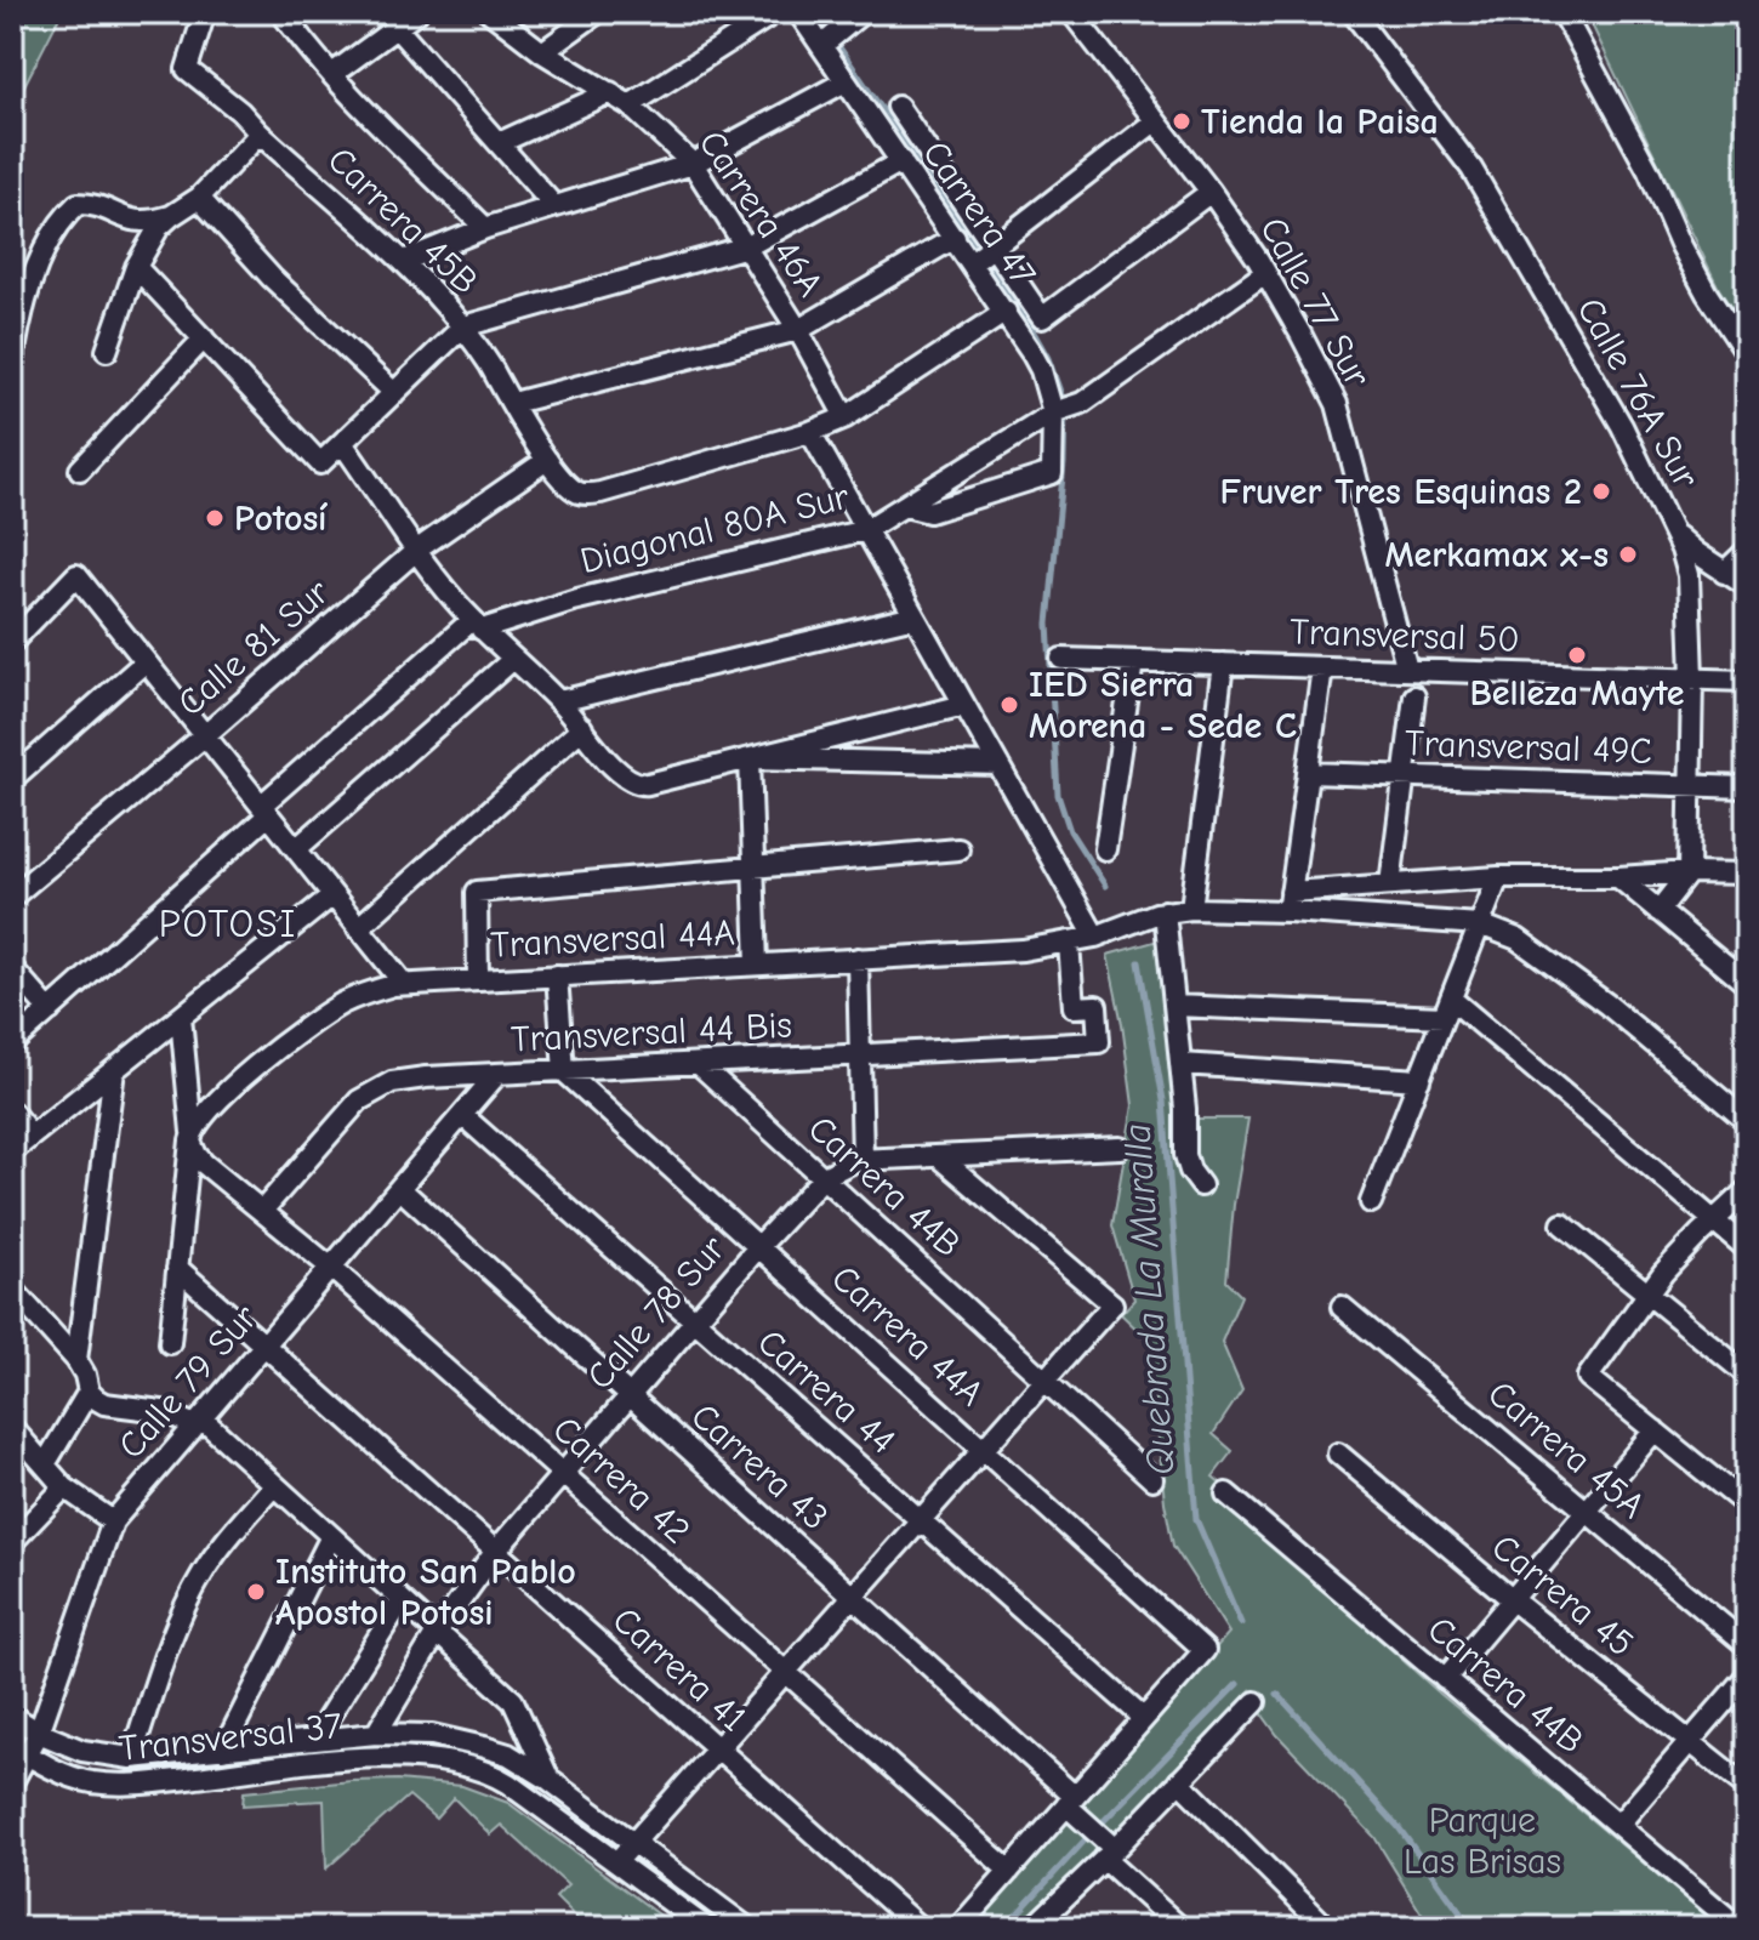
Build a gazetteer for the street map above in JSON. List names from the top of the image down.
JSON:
{
  "streets": {
    "street": [
      "Carrera 46A",
      "Carrera 47",
      "Carrera 45B",
      "Calle 77 Sur",
      "Calle 76A Sur",
      "Diagonal 80A Sur",
      "Transversal 50",
      "Calle 81 Sur",
      "Transversal 49C",
      "Transversal 44A",
      "Transversal 44 Bis",
      "Carrera 44B",
      "Calle 78 Sur",
      "Carrera 44A",
      "Calle 79 Sur",
      "Carrera 44",
      "Carrera 45A",
      "Carrera 43",
      "Carrera 42",
      "Carrera 45",
      "Carrera 41",
      "Transversal 37"
    ]
  },
  "crossings": [
    ["Carrera 47", "Diagonal 80A Sur"],
    ["Carrera 45B", "Calle 81 Sur"],
    ["Calle 77 Sur", "Diagonal 80A Sur"],
    ["Calle 77 Sur", "Transversal 50"],
    ["Calle 76A Sur", "Transversal 50"],
    ["Calle 76A Sur", "Transversal 49C"],
    ["Transversal 44A", "Transversal 44 Bis"],
    ["Transversal 44A", "Carrera 42"],
    ["Transversal 44 Bis", "Carrera 44B"],
    ["Transversal 44 Bis", "Carrera 44A"],
    ["Transversal 44 Bis", "Calle 79 Sur"],
    ["Transversal 44 Bis", "Carrera 42"],
    ["Carrera 44B", "Calle 78 Sur"],
    ["Calle 78 Sur", "Carrera 44A"],
    ["Calle 78 Sur", "Carrera 44"],
    ["Calle 78 Sur", "Carrera 43"],
    ["Calle 78 Sur", "Carrera 42"],
    ["Calle 78 Sur", "Carrera 41"],
    ["Calle 78 Sur", "Transversal 37"],
    ["Carrera 44A", "Carrera 44"],
    ["Calle 79 Sur", "Carrera 44"],
    ["Calle 79 Sur", "Carrera 43"],
    ["Calle 79 Sur", "Carrera 42"],
    ["Calle 79 Sur", "Carrera 41"],
    ["Calle 79 Sur", "Transversal 37"]
  ],
  "districts": ["POTOSI"],
  "water": ["Quebrada La Muralla"],
  "parks": ["Parque Las Brisas"],
  "places": [
    "Tienda la Paisa",
    "Fruver Tres Esquinas 2",
    "Potosí",
    "Merkamax x-s",
    "Belleza Mayte",
    "IED Sierra Morena - Sede C",
    "Instituto San Pablo Apostol Potosi"
  ]
}
